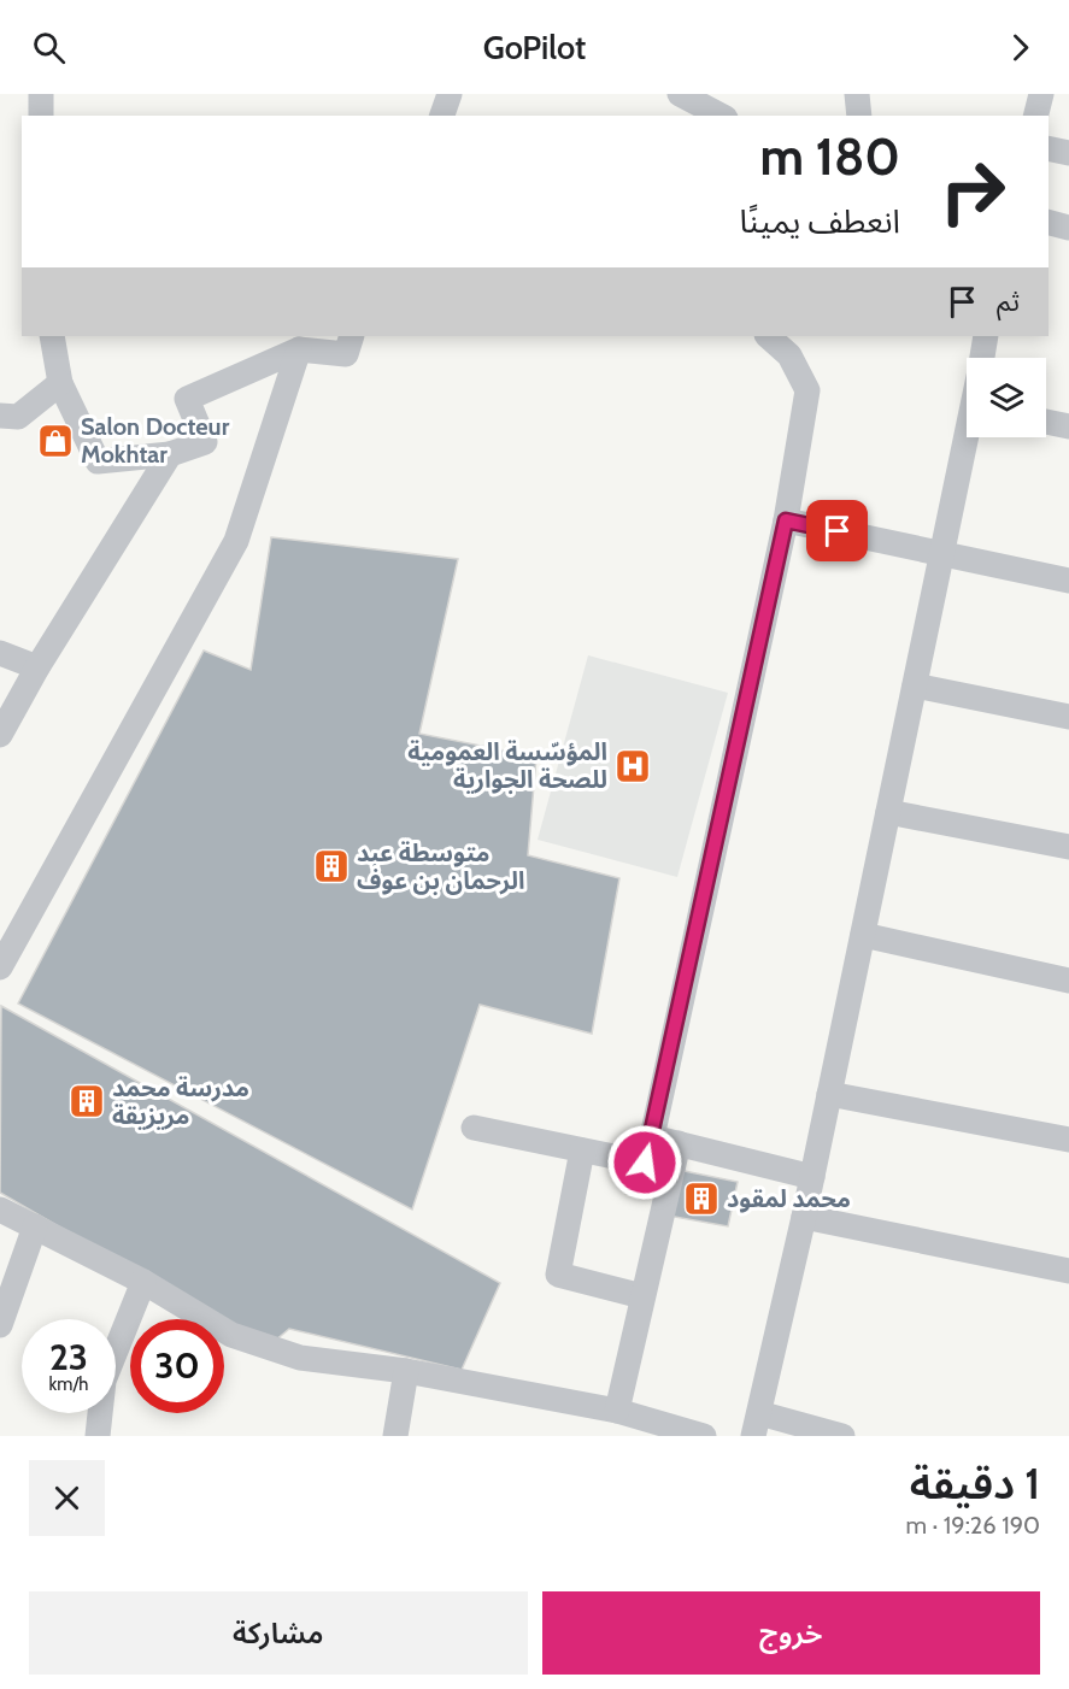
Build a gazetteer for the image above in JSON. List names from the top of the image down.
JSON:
{
  "places": {
    "shop": ["Salon Docteur Mokhtar"],
    "hospital": ["المؤسّسة العمومية للصحة الجوارية"],
    "building": ["متوسطة عبد الرحمان بن عوف", "مدرسة محمد مريزيقة", "محمد لمقود"]
  },
  "page": {
    "header": "GoPilot",
    "turn": ["180 m", "انعطف يمينًا"],
    "then": "ثم",
    "speed": "23 km/h",
    "limit": "30",
    "heading": ["1 دقيقة", "190 m · 19:26"],
    "buttons": ["خروج", "مشاركة"]
  }
}
